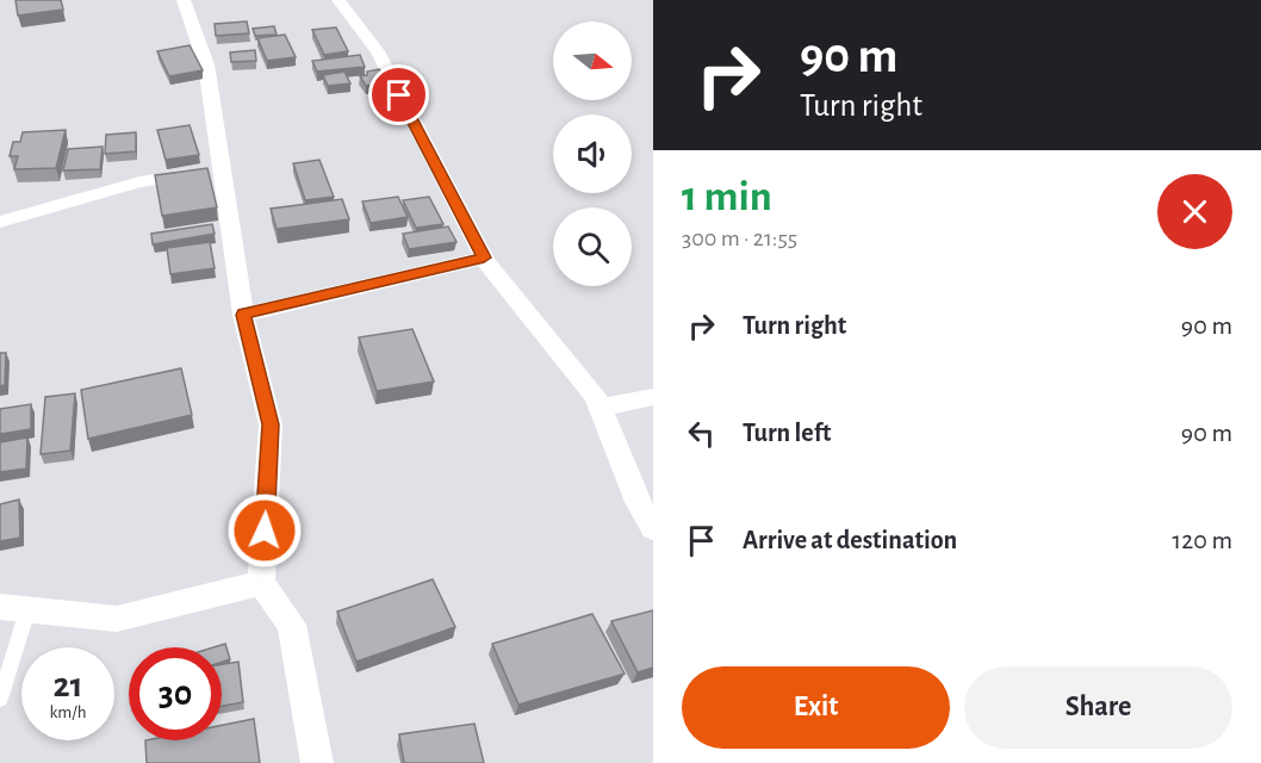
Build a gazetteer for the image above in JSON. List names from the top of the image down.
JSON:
{
  "north": "right",
  "page": {
    "turn": ["90 m", "Turn right"],
    "heading": ["1 min", "300 m · 21:55"],
    "list": [
      {
        "name": "Turn right",
        "value": "90 m"
      },
      {
        "name": "Turn left",
        "value": "90 m"
      },
      {
        "name": "Arrive at destination",
        "value": "120 m"
      }
    ],
    "speed": "21 km/h",
    "limit": "30",
    "buttons": ["Exit", "Share"]
  }
}
